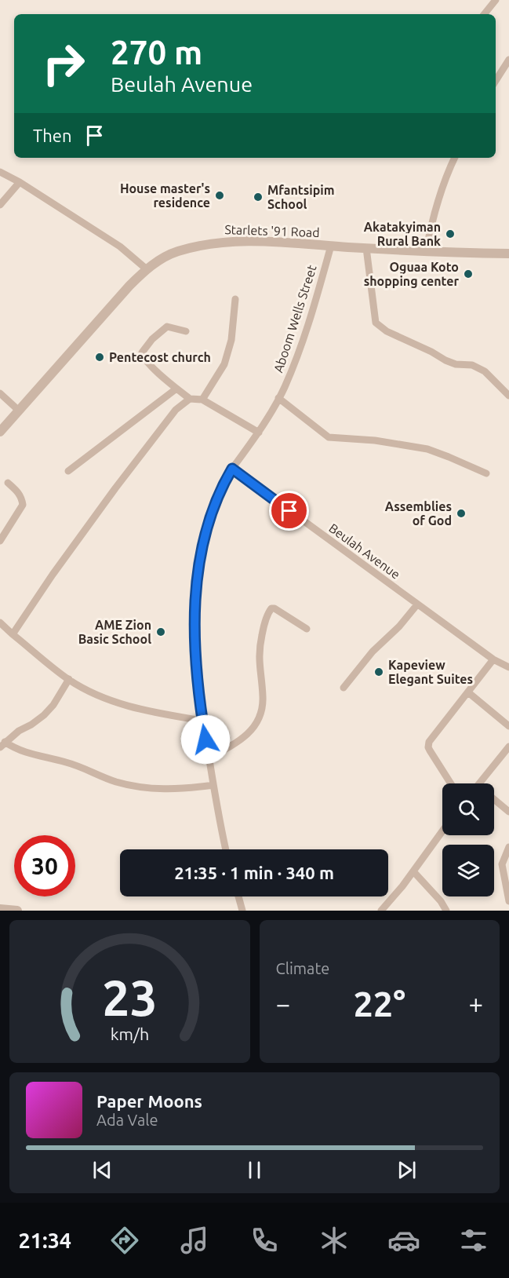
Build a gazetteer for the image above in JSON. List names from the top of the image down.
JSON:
{
  "streets": {
    "street": ["Starlets '91 Road", "Aboom Wells Street", "Beulah Avenue"]
  },
  "crossings": [
    ["Starlets '91 Road", "Aboom Wells Street"],
    ["Aboom Wells Street", "Beulah Avenue"]
  ],
  "places": [
    "House master's residence",
    "Mfantsipim School",
    "Akatakyiman Rural Bank",
    "Oguaa Koto shopping center",
    "Pentecost church",
    "Assemblies of God",
    "AME Zion Basic School",
    "Kapeview Elegant Suites"
  ],
  "page": {
    "turn": ["270 m", "Beulah Avenue"],
    "then": "Then",
    "limit": "30",
    "trip": "21:35 · 1 min · 340 m",
    "tile": "Climate",
    "heat": ["−", "22°", "+"],
    "song": ["Paper Moons", "Ada Vale"],
    "tabs": "21:34",
    "gauge": ["23", "km/h"]
  }
}
